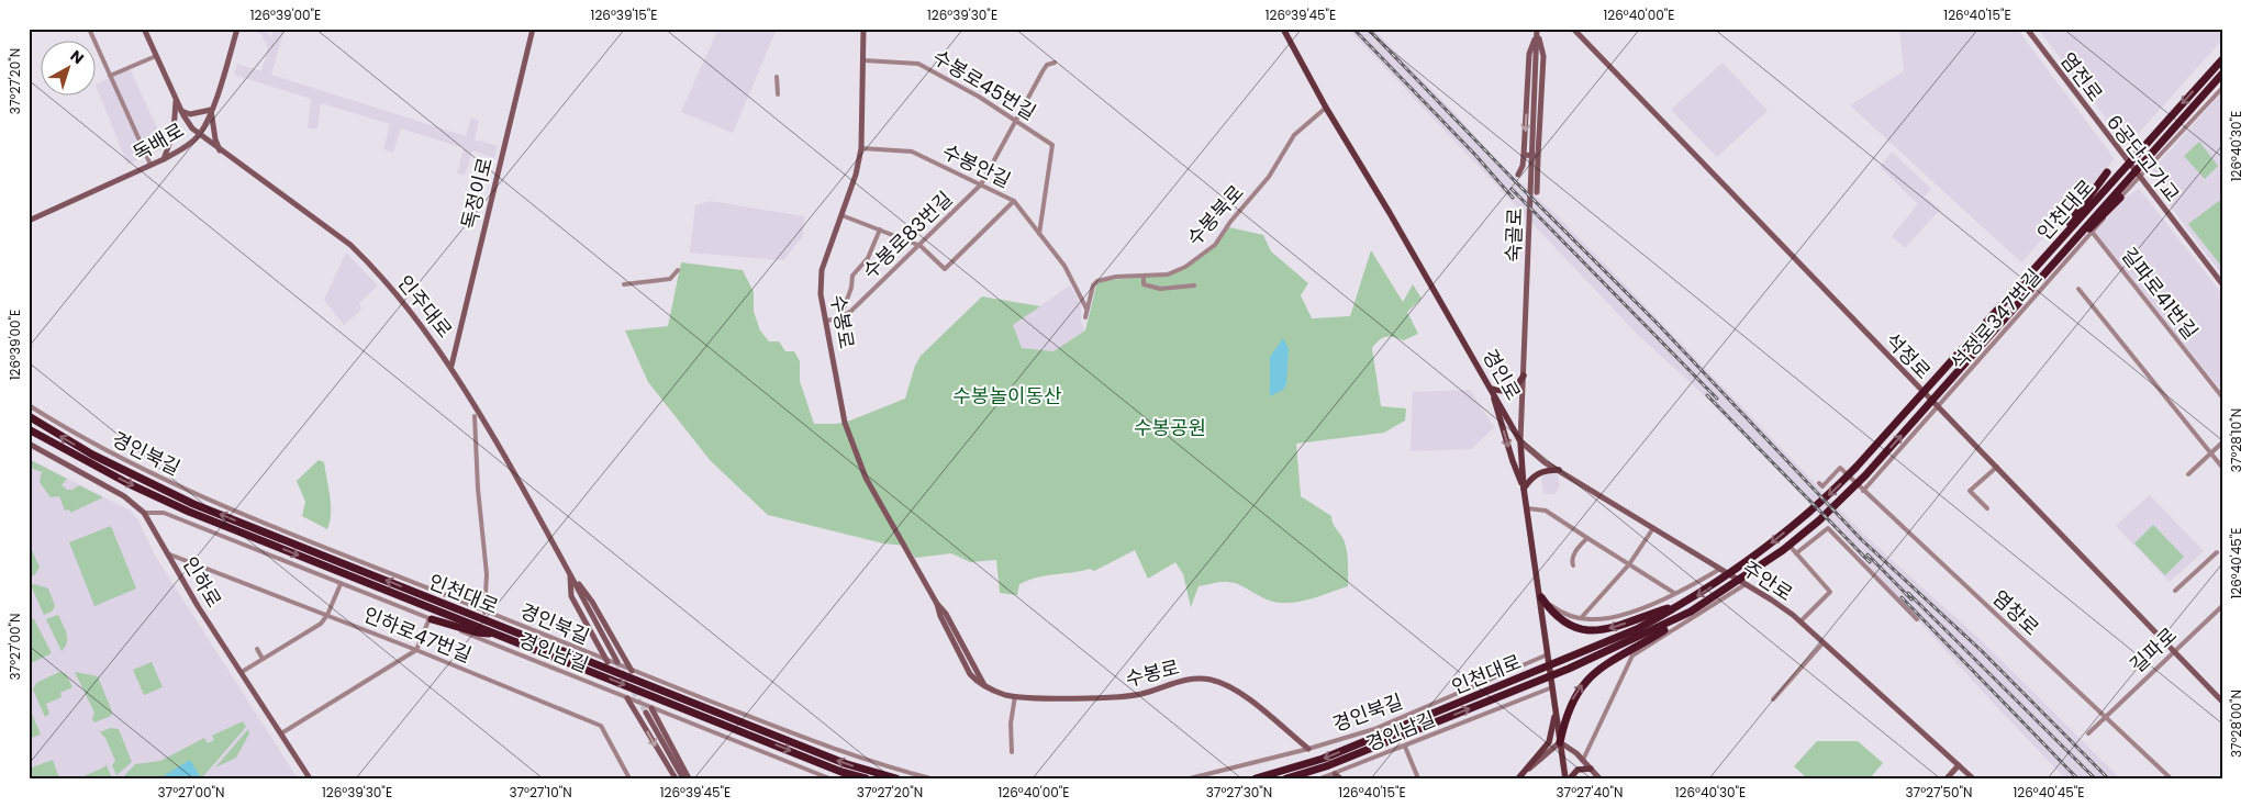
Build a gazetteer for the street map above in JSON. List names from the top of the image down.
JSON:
{
  "streets": {
    "highway": ["인천대로"],
    "main road": [
      "염전로",
      "독배로",
      "6공단고가교",
      "독정이로",
      "숙골로",
      "인주대로",
      "수봉로",
      "석정로",
      "경인로",
      "주안로",
      "인하로"
    ],
    "street": [
      "수봉로45번길",
      "수봉안길",
      "수봉북로",
      "수봉로83번길",
      "길파로41번길",
      "석정로347번길",
      "경인북길",
      "염창로",
      "인하로47번길",
      "길파로",
      "경인남길"
    ]
  },
  "crossings": [
    ["염전로", "6공단고가교"],
    ["수봉로45번길", "수봉안길"],
    ["수봉로45번길", "수봉로83번길"],
    ["수봉로45번길", "수봉로"],
    ["독배로", "인주대로"],
    ["수봉안길", "수봉북로"],
    ["수봉안길", "수봉로83번길"],
    ["수봉안길", "수봉로"],
    ["독정이로", "인주대로"],
    ["수봉북로", "경인로"],
    ["수봉로83번길", "수봉로"],
    ["숙골로", "경인로"],
    ["숙골로", "주안로"],
    ["길파로41번길", "석정로347번길"],
    ["석정로347번길", "석정로"],
    ["석정로347번길", "염창로"],
    ["수봉로", "경인북길"],
    ["석정로", "길파로"],
    ["경인로", "경인북길"],
    ["경인로", "주안로"],
    ["경인로", "경인남길"],
    ["인하로", "인하로47번길"],
    ["인하로", "경인남길"],
    ["염창로", "길파로"]
  ],
  "parks": ["수봉놀이동산", "수봉공원"],
  "north": "top right",
  "coordinates": [
    "126°39'00\"E",
    "126°39'15\"E",
    "126°39'30\"E",
    "126°39'45\"E",
    "126°40'00\"E",
    "126°40'15\"E",
    "37°27'20\"N",
    "126°40'30\"E",
    "37°28'10\"N",
    "126°40'45\"E",
    "37°27'00\"N",
    "37°28'00\"N",
    "37°27'10\"N",
    "37°27'30\"N",
    "37°27'40\"N",
    "37°27'50\"N"
  ]
}
